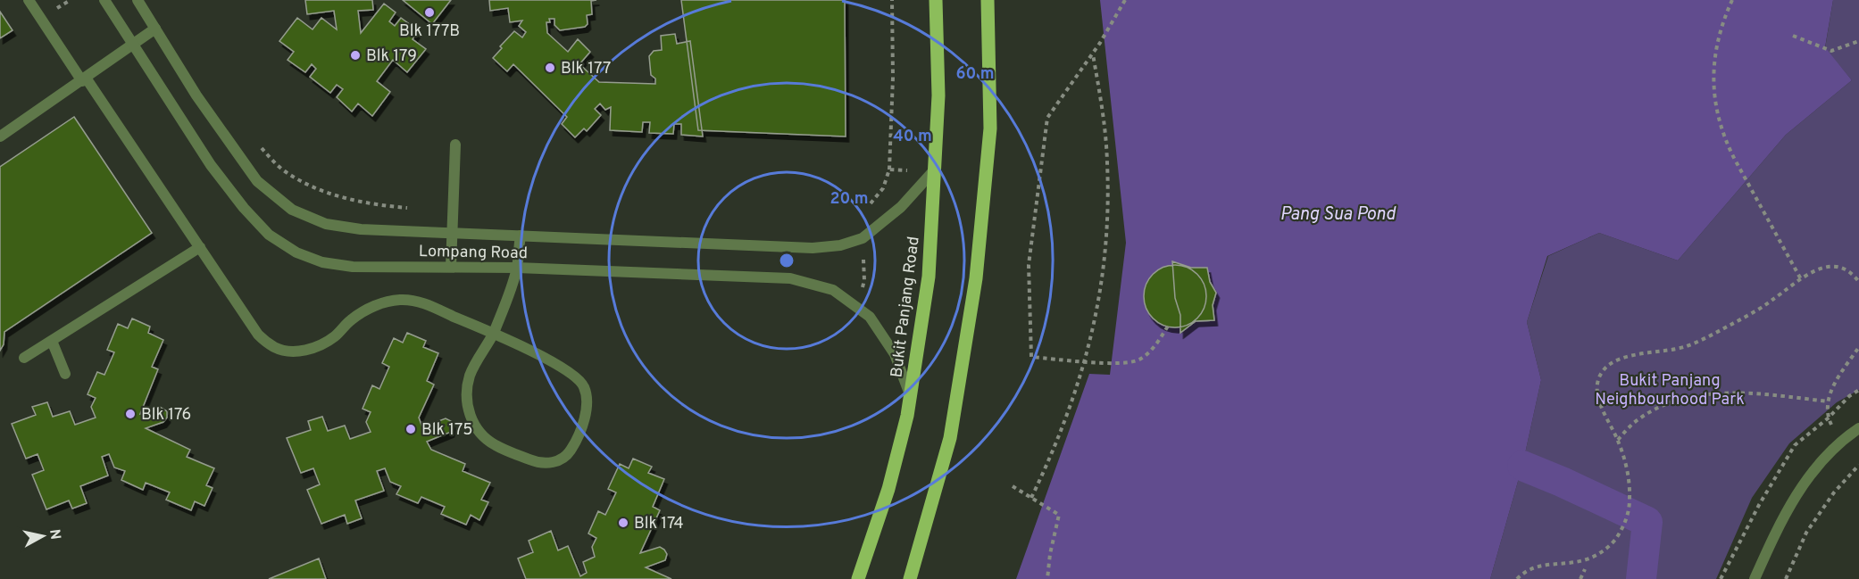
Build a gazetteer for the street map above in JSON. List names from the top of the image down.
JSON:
{
  "streets": {
    "main road": ["Bukit Panjang Road"],
    "street": ["Lompang Road"]
  },
  "crossings": [
    ["Lompang Road", "Bukit Panjang Road"]
  ],
  "water": ["Pang Sua Pond"],
  "parks": ["Bukit Panjang Neighbourhood Park"],
  "places": [
    "Blk 177B",
    "Blk 179",
    "Blk 177",
    "Blk 176",
    "Blk 175",
    "Blk 174"
  ],
  "north": "right",
  "rings": ["60 m", "40 m", "20 m"]
}
